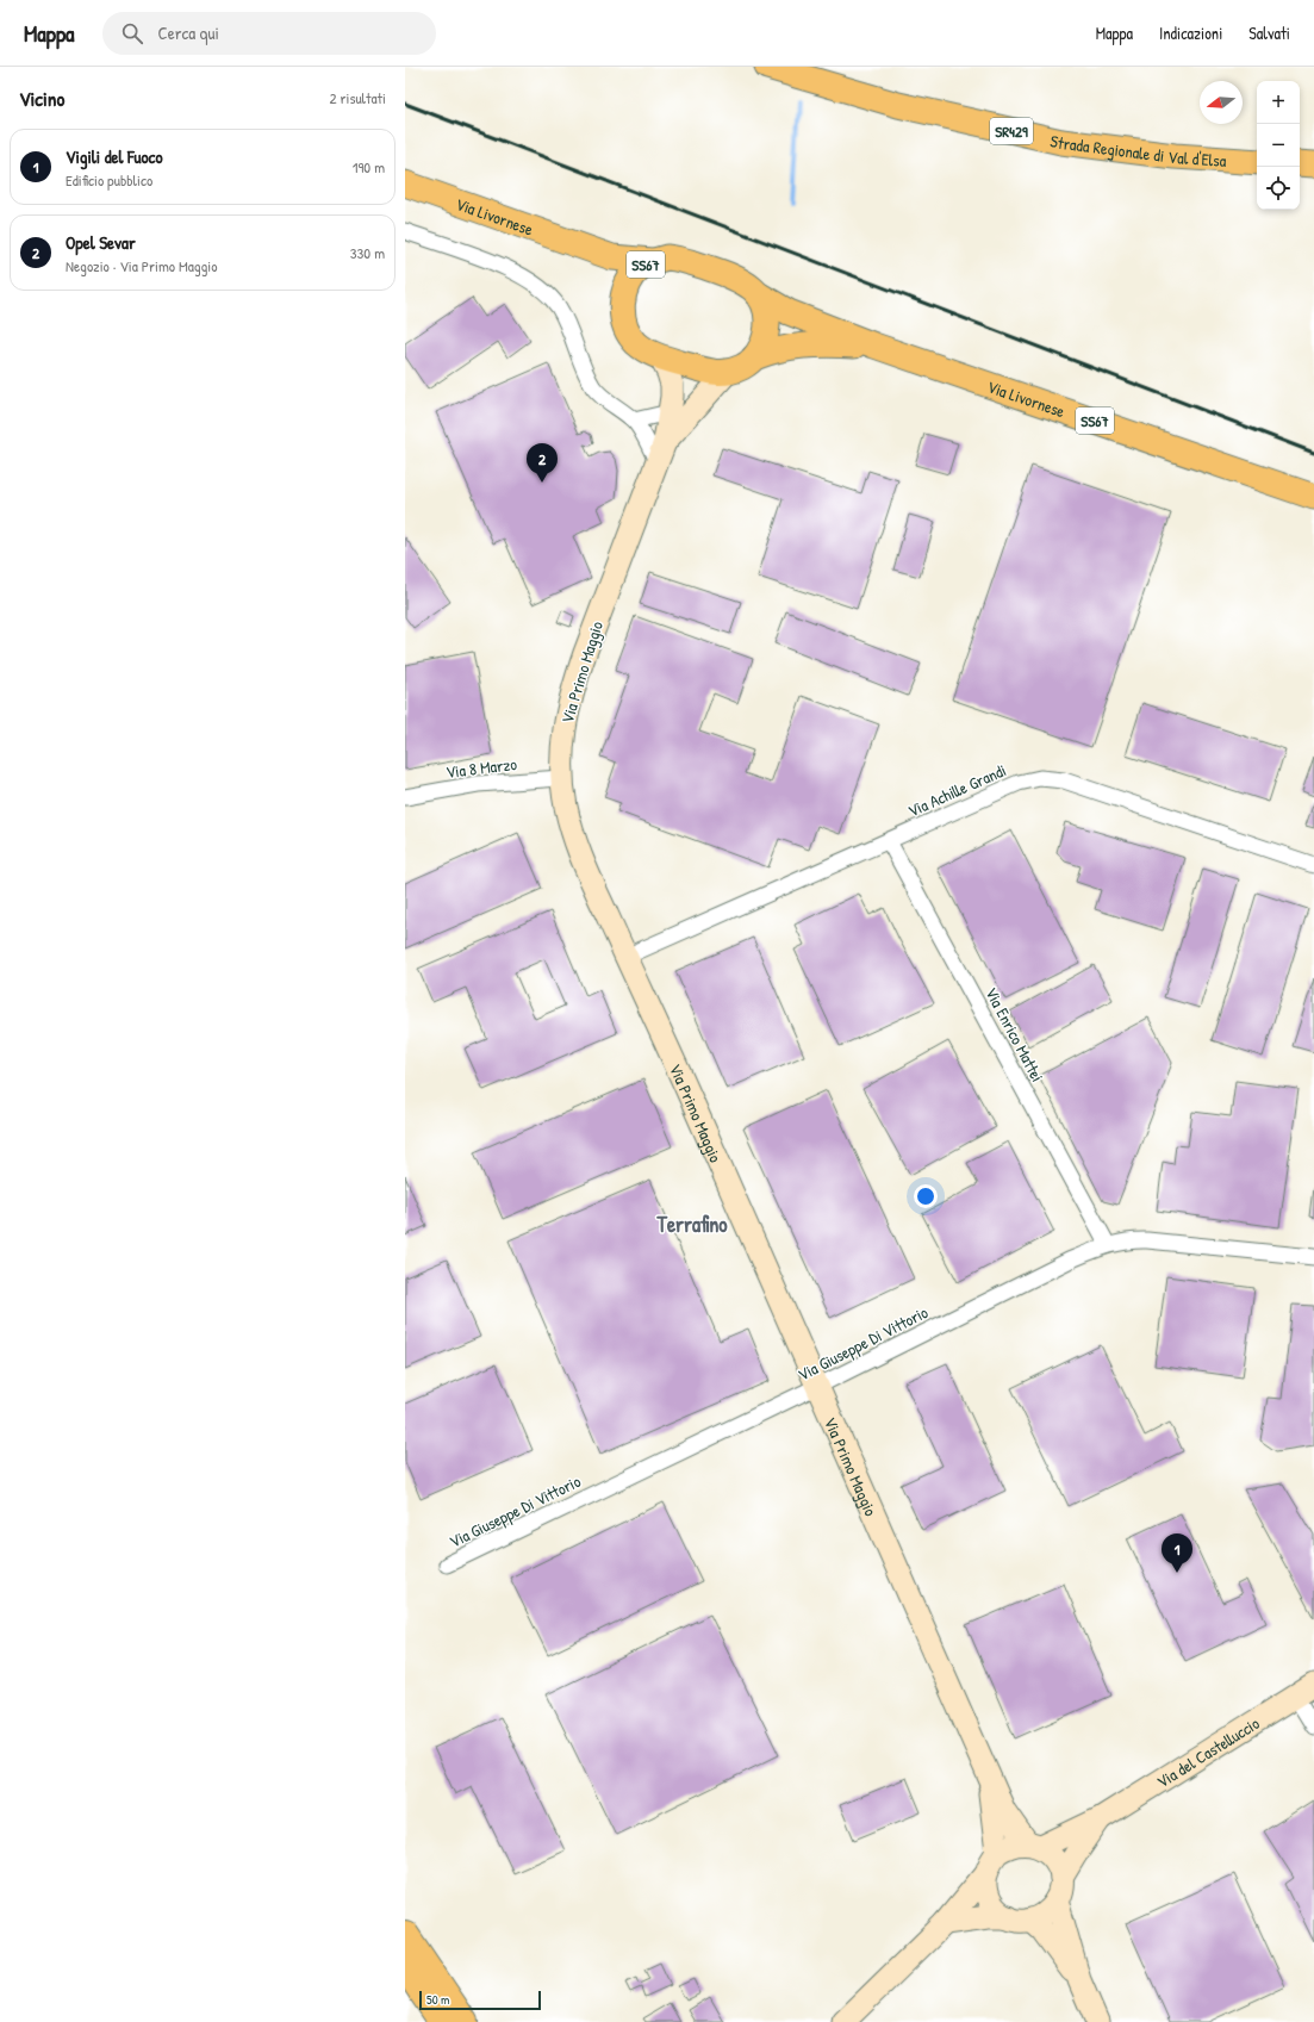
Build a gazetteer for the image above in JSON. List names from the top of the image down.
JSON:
{
  "streets": {
    "main road": [
      "SR429",
      "Strada Regionale di Val d'Elsa",
      "Via Livornese",
      "SS67",
      "Via Primo Maggio",
      "Via del Castelluccio"
    ],
    "street": [
      "Via 8 Marzo",
      "Via Achille Grandi",
      "Via Enrico Mattei",
      "Via Giuseppe Di Vittorio"
    ]
  },
  "crossings": [
    ["Via Livornese", "Via Primo Maggio"],
    ["Via Primo Maggio", "Via 8 Marzo"],
    ["Via Primo Maggio", "Via Achille Grandi"],
    ["Via Primo Maggio", "Via Giuseppe Di Vittorio"],
    ["Via Primo Maggio", "Via del Castelluccio"],
    ["Via Achille Grandi", "Via Enrico Mattei"],
    ["Via Enrico Mattei", "Via Giuseppe Di Vittorio"]
  ],
  "districts": ["Terrafino"],
  "scale_bar": "50 m",
  "north": "left",
  "page": {
    "header": "Mappa",
    "search": "Cerca qui",
    "nav": ["Mappa", "Indicazioni", "Salvati"],
    "heading": ["Vicino", "2 risultati"],
    "map_buttons": ["+", "−"],
    "list": [
      {
        "mark": "1",
        "name": "Vigili del Fuoco",
        "note": "Edificio pubblico",
        "value": "190 m"
      },
      {
        "mark": "2",
        "name": "Opel Sevar",
        "note": "Negozio · Via Primo Maggio",
        "value": "330 m"
      }
    ],
    "pins": ["2", "1"],
    "scale": "50 m"
  }
}
